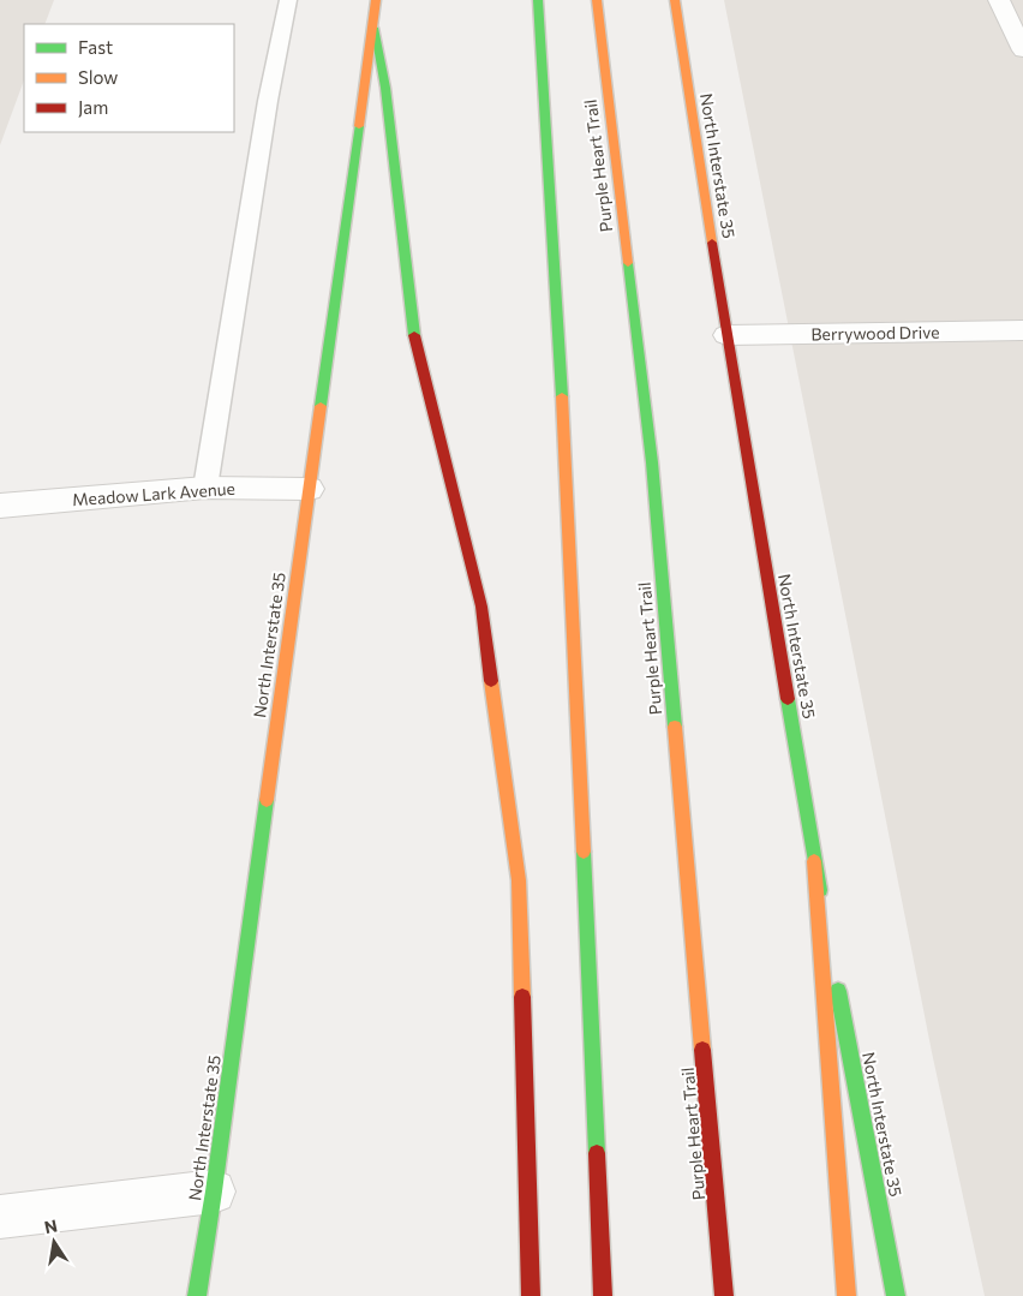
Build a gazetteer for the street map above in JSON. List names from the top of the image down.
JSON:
{
  "streets": {
    "main road": ["Purple Heart Trail", "North Interstate 35"],
    "street": ["Berrywood Drive", "Meadow Lark Avenue"]
  },
  "crossings": [
    ["North Interstate 35", "Berrywood Drive"],
    ["North Interstate 35", "Meadow Lark Avenue"]
  ],
  "legend": ["Fast", "Slow", "Jam"],
  "north": "top"
}
